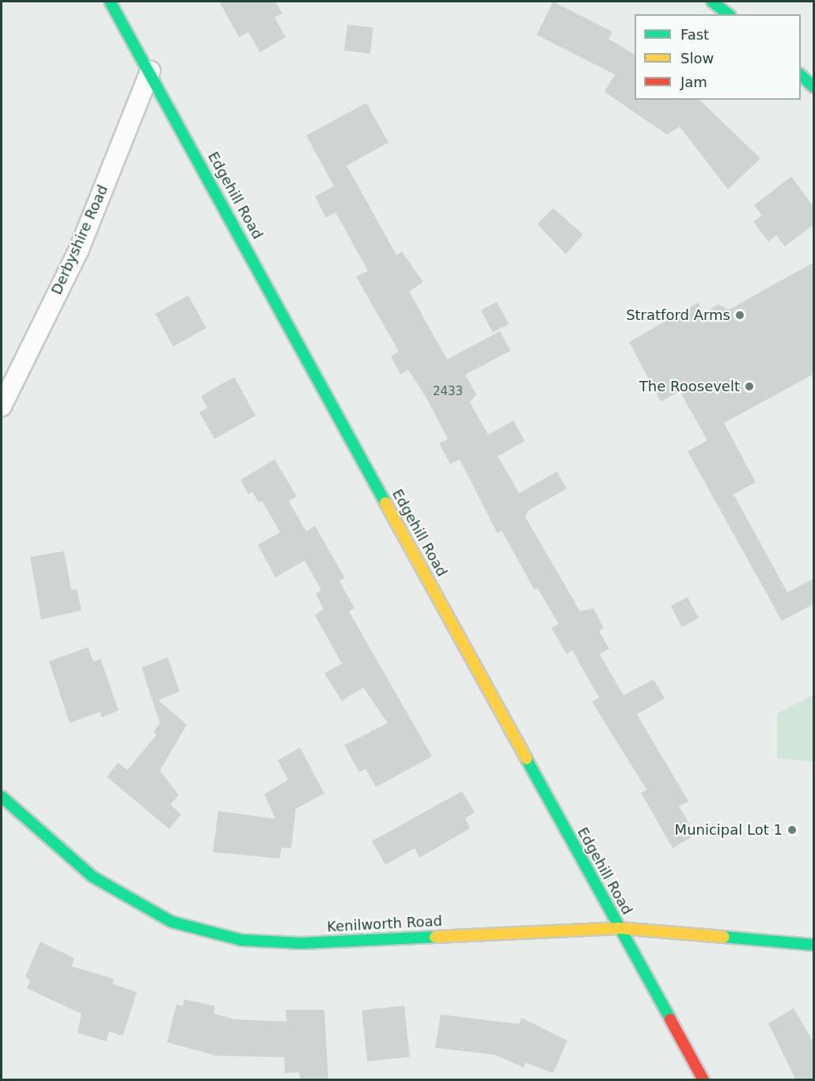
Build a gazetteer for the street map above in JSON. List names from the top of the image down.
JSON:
{
  "streets": {
    "street": ["Edgehill Road", "Derbyshire Road", "Kenilworth Road"]
  },
  "crossings": [
    ["Edgehill Road", "Derbyshire Road"],
    ["Edgehill Road", "Kenilworth Road"]
  ],
  "places": ["Stratford Arms", "The Roosevelt", "Municipal Lot 1"],
  "house_numbers": ["2433"],
  "legend": ["Fast", "Slow", "Jam"]
}
